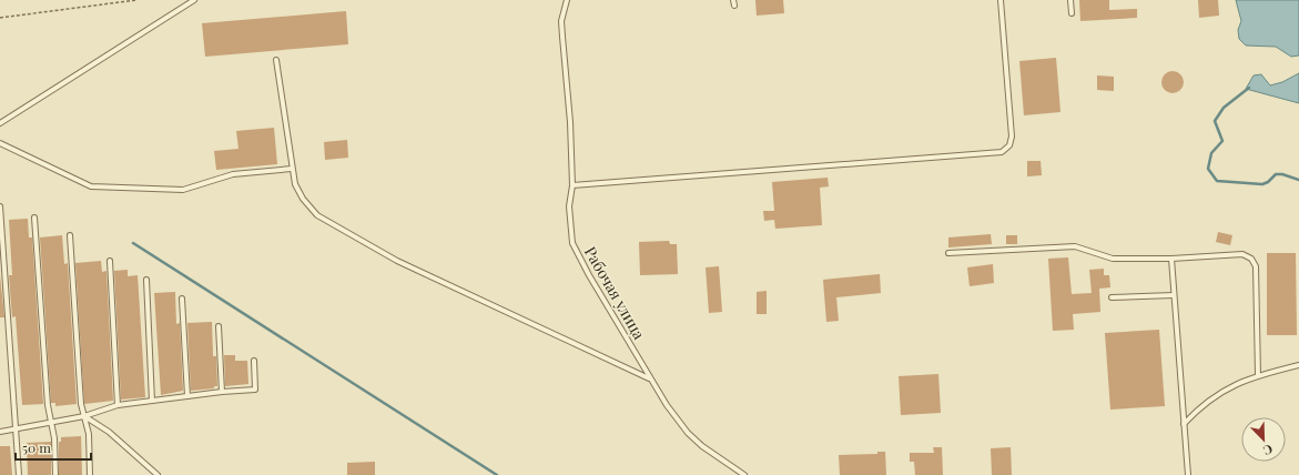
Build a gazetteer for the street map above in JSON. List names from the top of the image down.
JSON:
{
  "streets": {
    "lane": ["Рабочая улица"]
  },
  "scale_bar": "50 m",
  "north": "bottom right"
}
